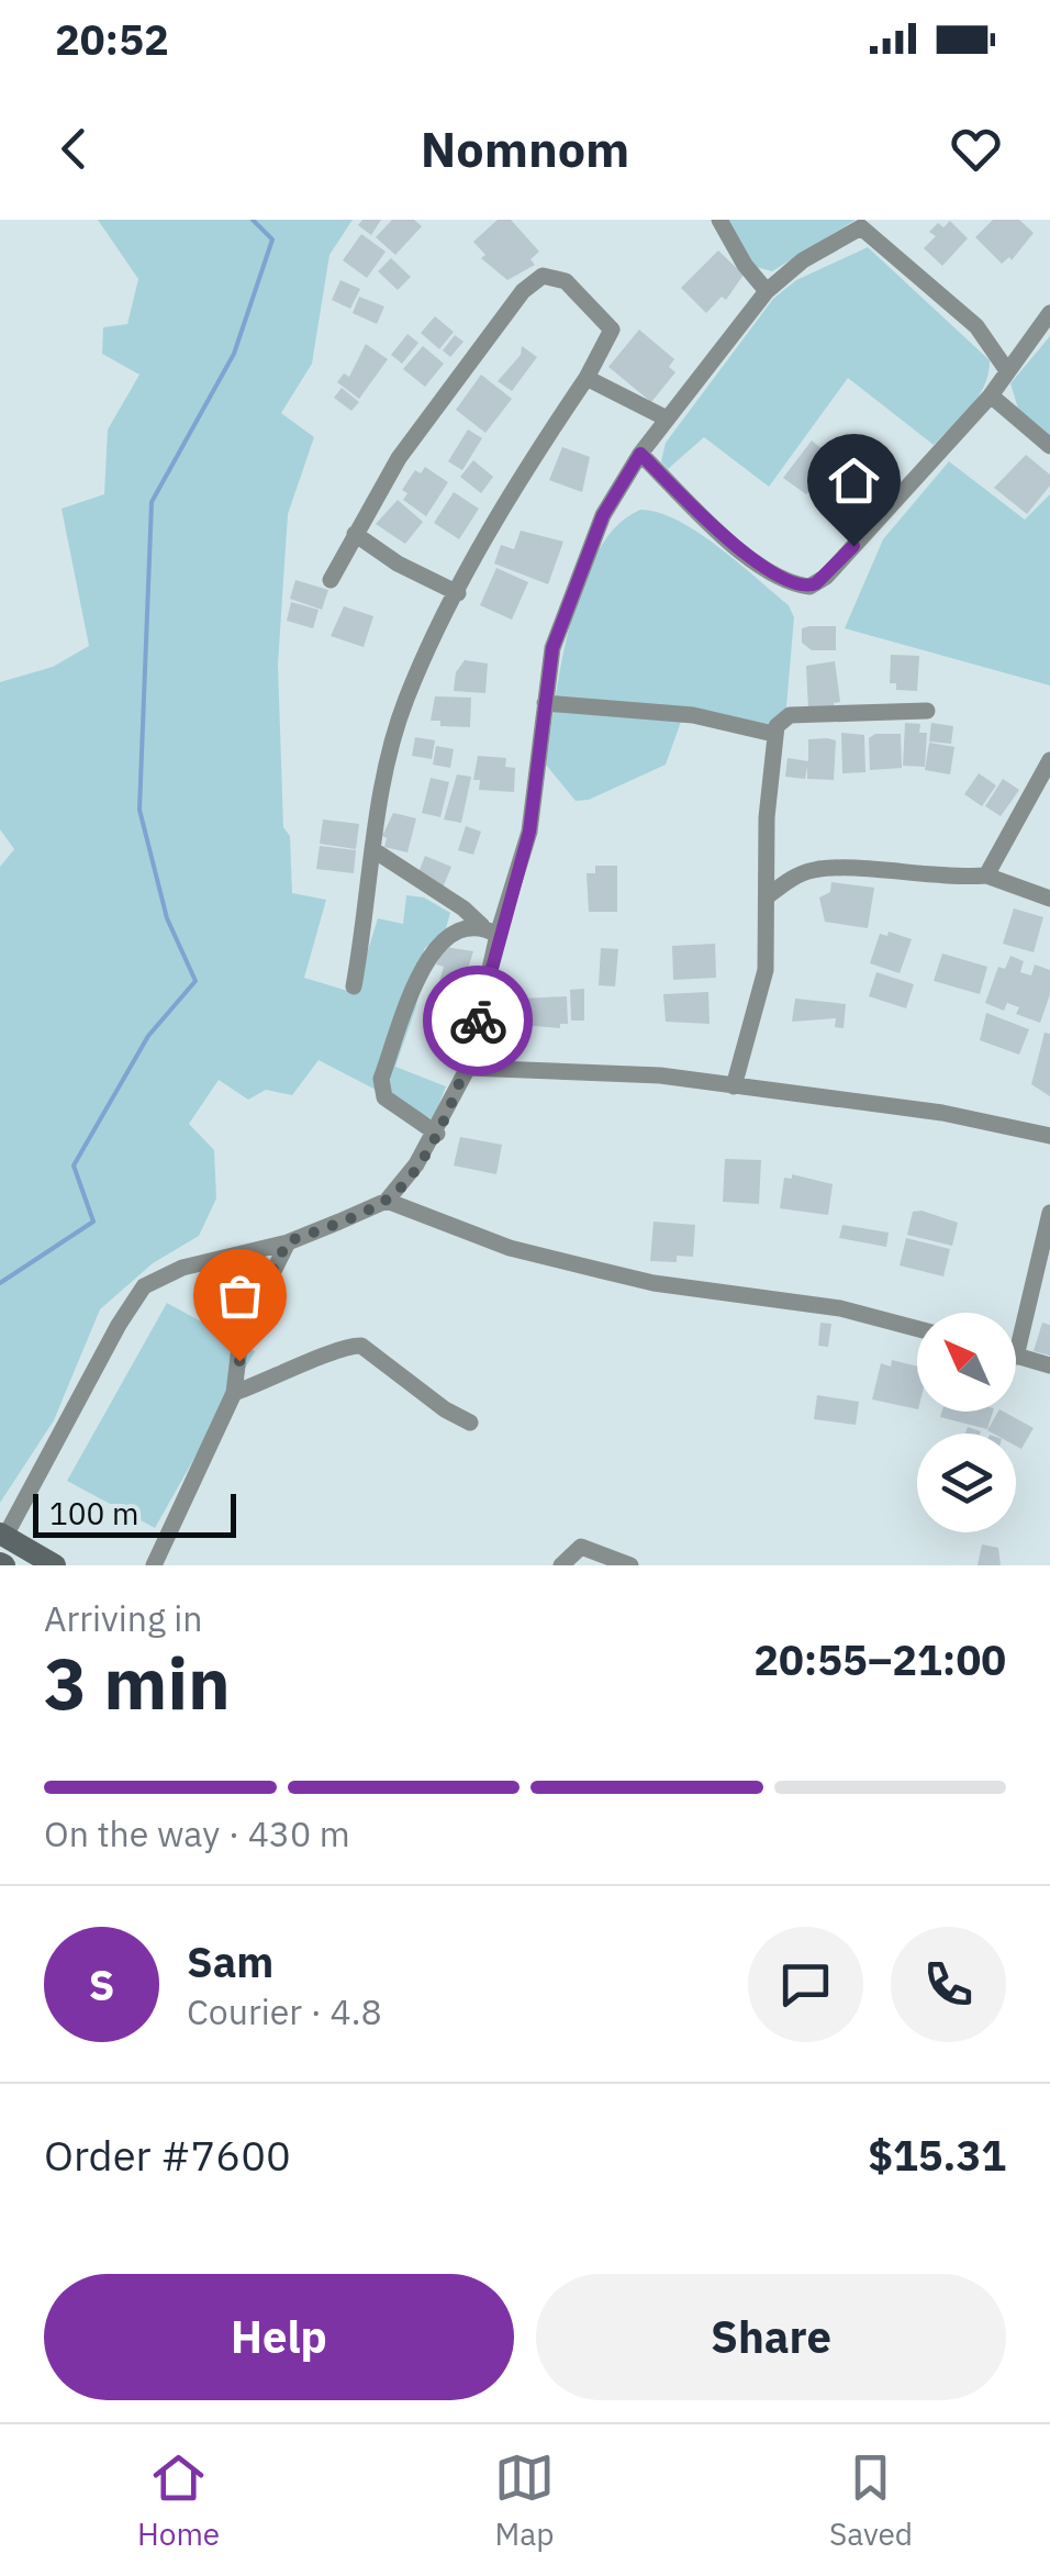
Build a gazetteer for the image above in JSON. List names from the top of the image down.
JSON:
{
  "scale_bar": "100 m",
  "north": "top left",
  "page": {
    "status": "20:52",
    "header": "Nomnom",
    "scale": "100 m",
    "heading": ["3 min", "Arriving in", "20:55–21:00"],
    "panel": [
      "Sam",
      "Courier · 4.8",
      "Order #7600",
      "$15.31"
    ],
    "bar": "On the way · 430 m",
    "round": "S",
    "buttons": ["Help", "Share"],
    "tabs": ["Home", "Map", "Saved"]
  }
}
